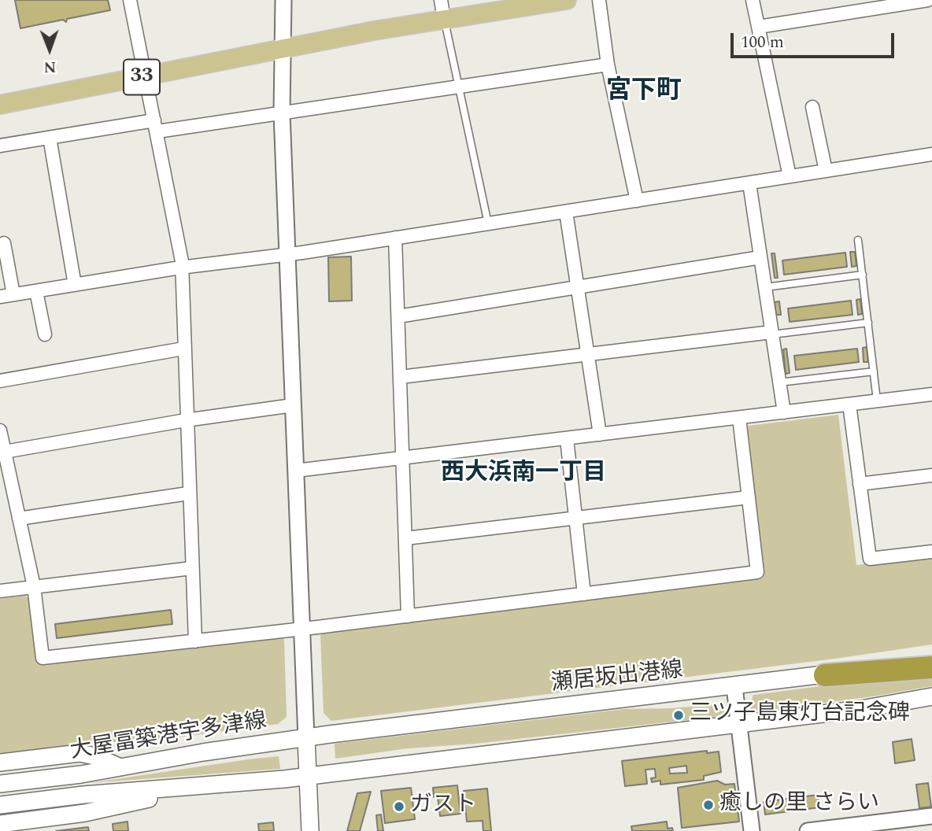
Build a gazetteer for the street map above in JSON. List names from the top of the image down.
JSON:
{
  "streets": {
    "main road": ["33", "瀬居坂出港線", "大屋冨築港宇多津線"]
  },
  "crossings": [
    ["瀬居坂出港線", "大屋冨築港宇多津線"]
  ],
  "districts": ["宮下町", "西大浜南一丁目"],
  "places": ["三ツ子島東灯台記念碑", "癒しの里 さらい", "ガスト"],
  "scale_bar": "100 m",
  "north": "bottom"
}
